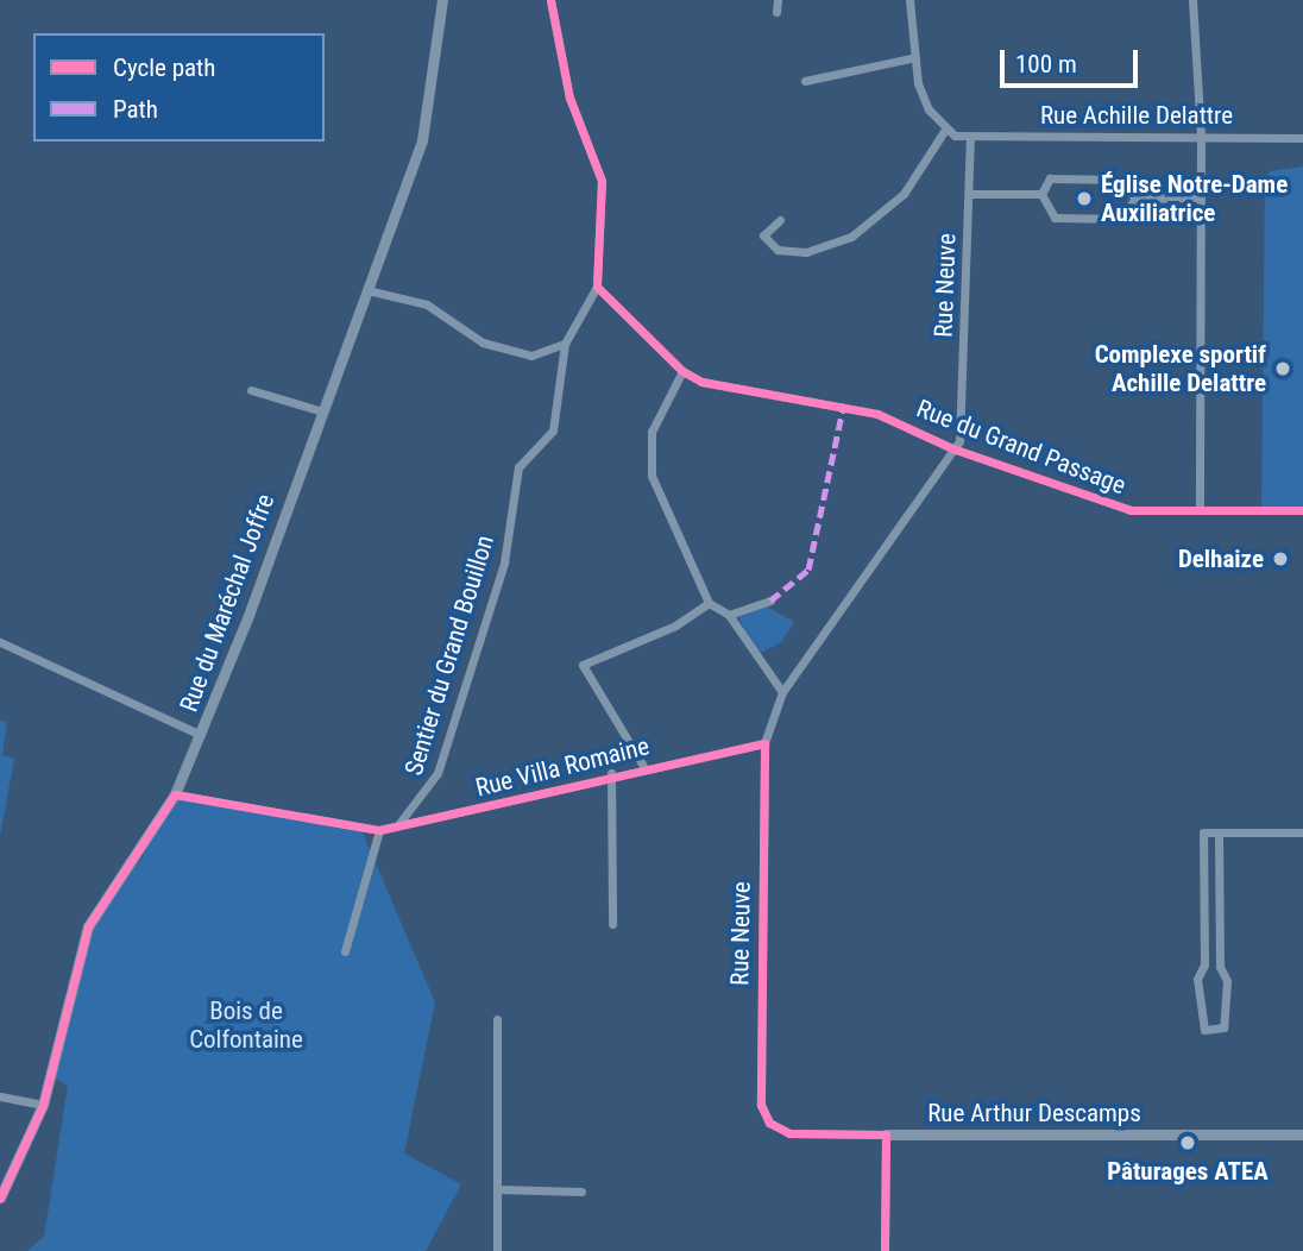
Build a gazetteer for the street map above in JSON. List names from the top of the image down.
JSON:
{
  "streets": {
    "street": [
      "Rue Achille Delattre",
      "Rue Neuve",
      "Rue du Grand Passage",
      "Rue du Maréchal Joffre",
      "Sentier du Grand Bouillon",
      "Rue Villa Romaine",
      "Rue Arthur Descamps"
    ]
  },
  "crossings": [
    ["Rue Achille Delattre", "Rue Neuve"],
    ["Rue Neuve", "Rue du Grand Passage"],
    ["Rue Neuve", "Rue Villa Romaine"],
    ["Rue Neuve", "Rue Arthur Descamps"],
    ["Rue du Maréchal Joffre", "Rue Villa Romaine"],
    ["Sentier du Grand Bouillon", "Rue Villa Romaine"]
  ],
  "parks": ["Bois de Colfontaine"],
  "places": [
    "Église Notre-Dame Auxiliatrice",
    "Complexe sportif Achille Delattre",
    "Delhaize",
    "Pâturages ATEA"
  ],
  "legend": ["Cycle path", "Path"],
  "scale_bar": "100 m"
}
